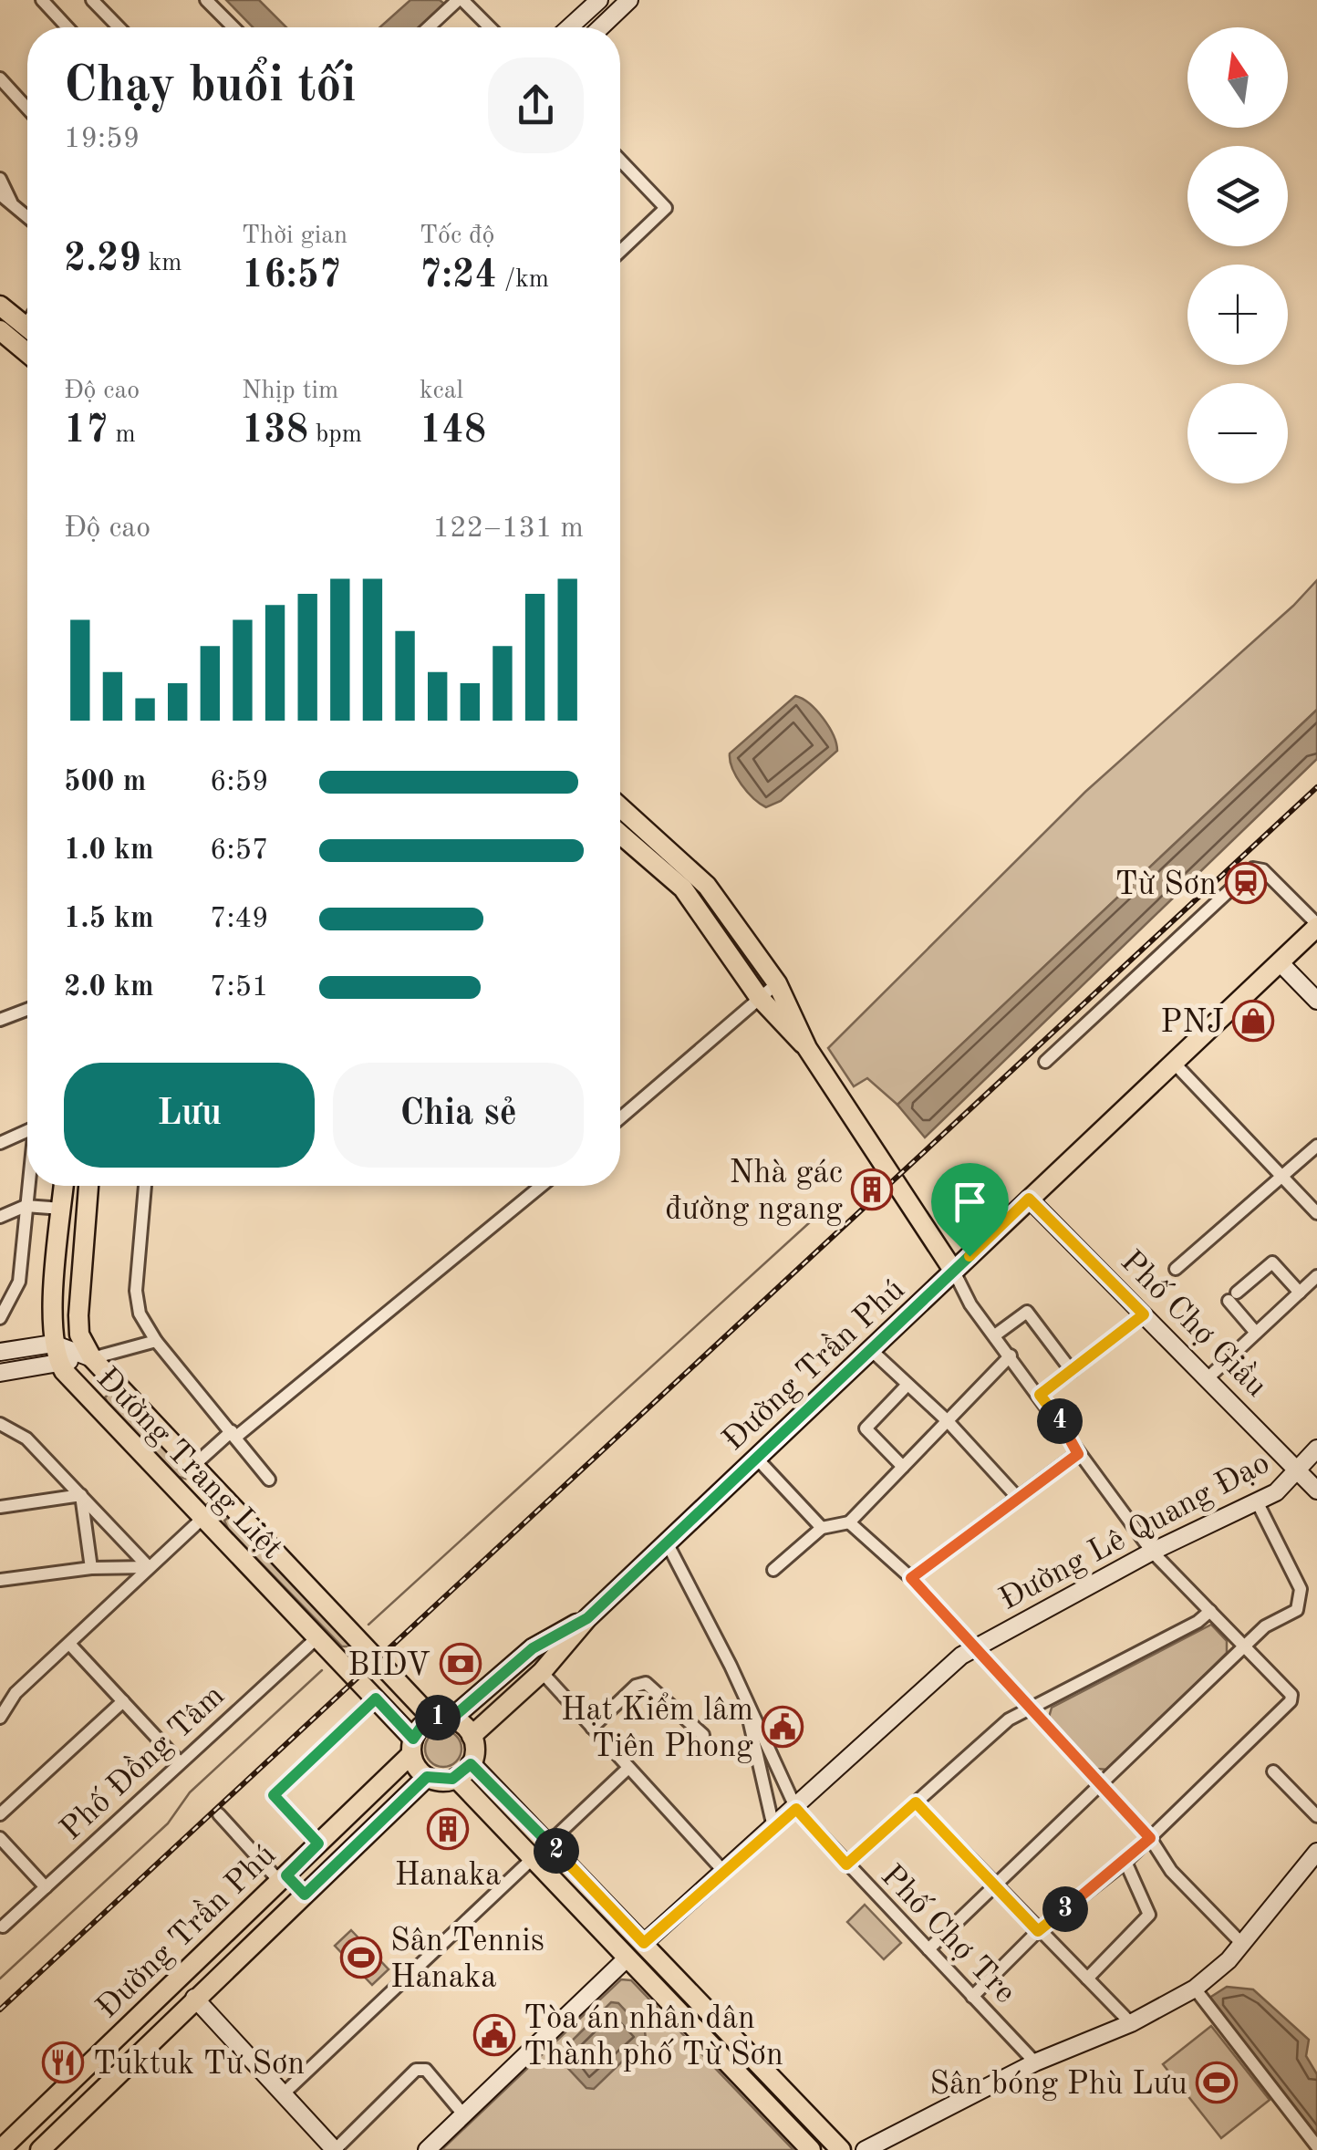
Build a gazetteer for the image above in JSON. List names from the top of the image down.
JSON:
{
  "streets": {
    "main road": [
      "Phố Chợ Giầu",
      "Đường Trần Phú",
      "Đường Trang Liệt",
      "Đường Lê Quang Đạo"
    ],
    "street": ["Phố Đồng Tâm", "Phố Chợ Tre"]
  },
  "crossings": [
    ["Phố Chợ Giầu", "Đường Trần Phú"],
    ["Phố Chợ Giầu", "Đường Lê Quang Đạo"],
    ["Đường Trần Phú", "Đường Trang Liệt"],
    ["Đường Trần Phú", "Phố Chợ Tre"],
    ["Đường Trang Liệt", "Phố Đồng Tâm"],
    ["Đường Lê Quang Đạo", "Phố Chợ Tre"]
  ],
  "places": {
    "station": ["Từ Sơn"],
    "shop": ["PNJ"],
    "building": ["Nhà gác đường ngang", "Hanaka"],
    "bank": ["BIDV"],
    "public building": ["Hạt Kiểm lâm Tiên Phong", "Tòa án nhân dân Thành phố Từ Sơn"],
    "sports": ["Sân Tennis Hanaka", "Sân bóng Phù Lưu"],
    "restaurant": ["Tuktuk Từ Sơn"]
  },
  "north": "top",
  "page": {
    "map_buttons": ["+", "−"],
    "heading": ["Chạy buổi tối", "19:59"],
    "stats": [
      ["2.29 km"],
      ["Thời gian", "16:57"],
      ["Tốc độ", "7:24 /km"],
      ["Độ cao", "17 m"],
      ["Nhịp tim", "138 bpm"],
      ["kcal", "148"]
    ],
    "chart": ["Độ cao", "122–131 m"],
    "list": [
      {
        "name": "500 m",
        "note": "6:59"
      },
      {
        "name": "1.0 km",
        "note": "6:57"
      },
      {
        "name": "1.5 km",
        "note": "7:49"
      },
      {
        "name": "2.0 km",
        "note": "7:51"
      }
    ],
    "buttons": ["Lưu", "Chia sẻ"],
    "pins": [
      "4",
      "1",
      "2",
      "3"
    ]
  }
}
